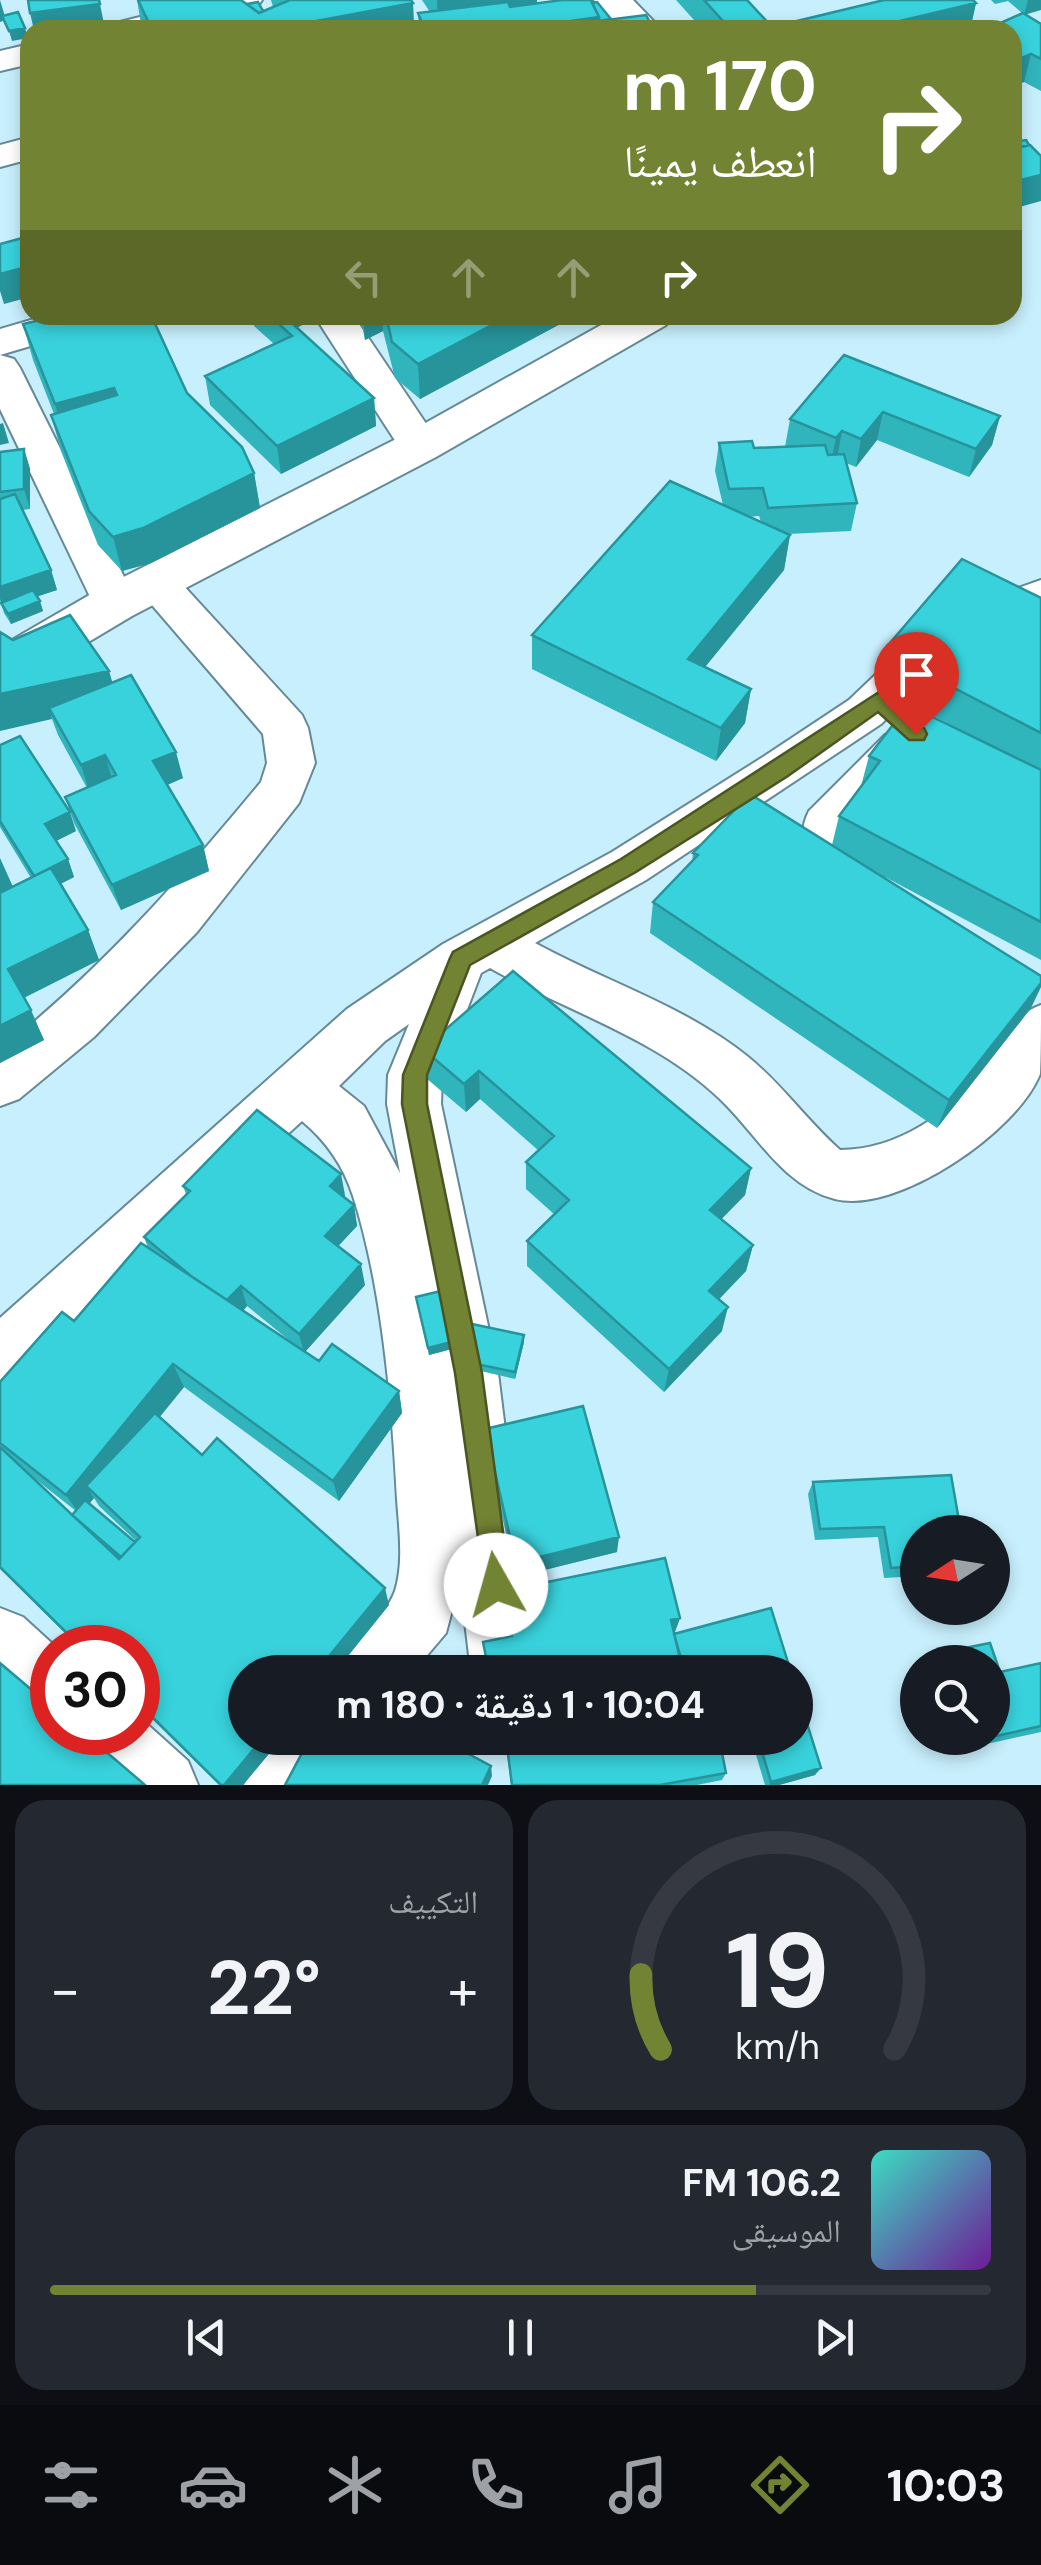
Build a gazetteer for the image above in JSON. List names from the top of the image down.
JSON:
{
  "north": "left",
  "page": {
    "turn": ["170 m", "انعطف يمينًا"],
    "limit": "30",
    "trip": "10:04 · 1 دقيقة · 180 m",
    "tile": "التكييف",
    "heat": ["−", "22°", "+"],
    "song": ["106.2 FM", "الموسيقى"],
    "tabs": "10:03",
    "gauge": ["19", "km/h"]
  }
}
